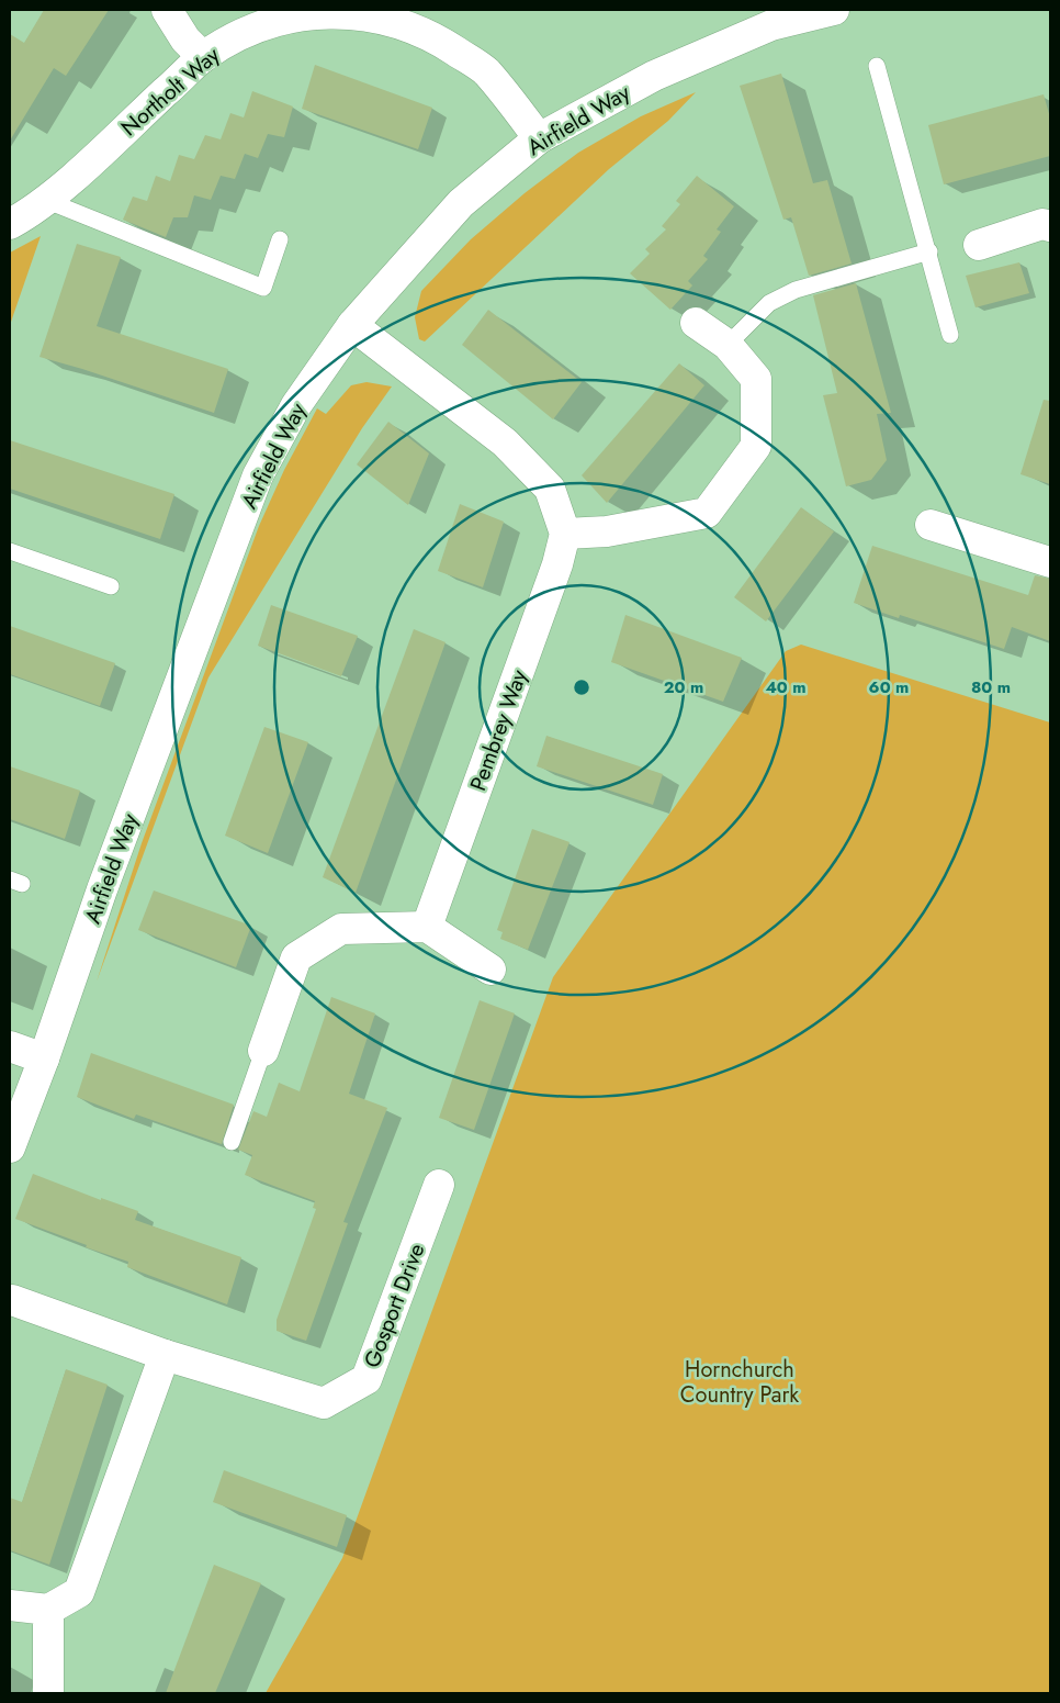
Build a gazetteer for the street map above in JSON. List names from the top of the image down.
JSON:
{
  "streets": {
    "street": [
      "Northolt Way",
      "Airfield Way",
      "Pembrey Way",
      "Gosport Drive"
    ]
  },
  "crossings": [
    ["Northolt Way", "Airfield Way"]
  ],
  "parks": ["Hornchurch Country Park"],
  "rings": [
    "20 m",
    "40 m",
    "60 m",
    "80 m"
  ]
}
